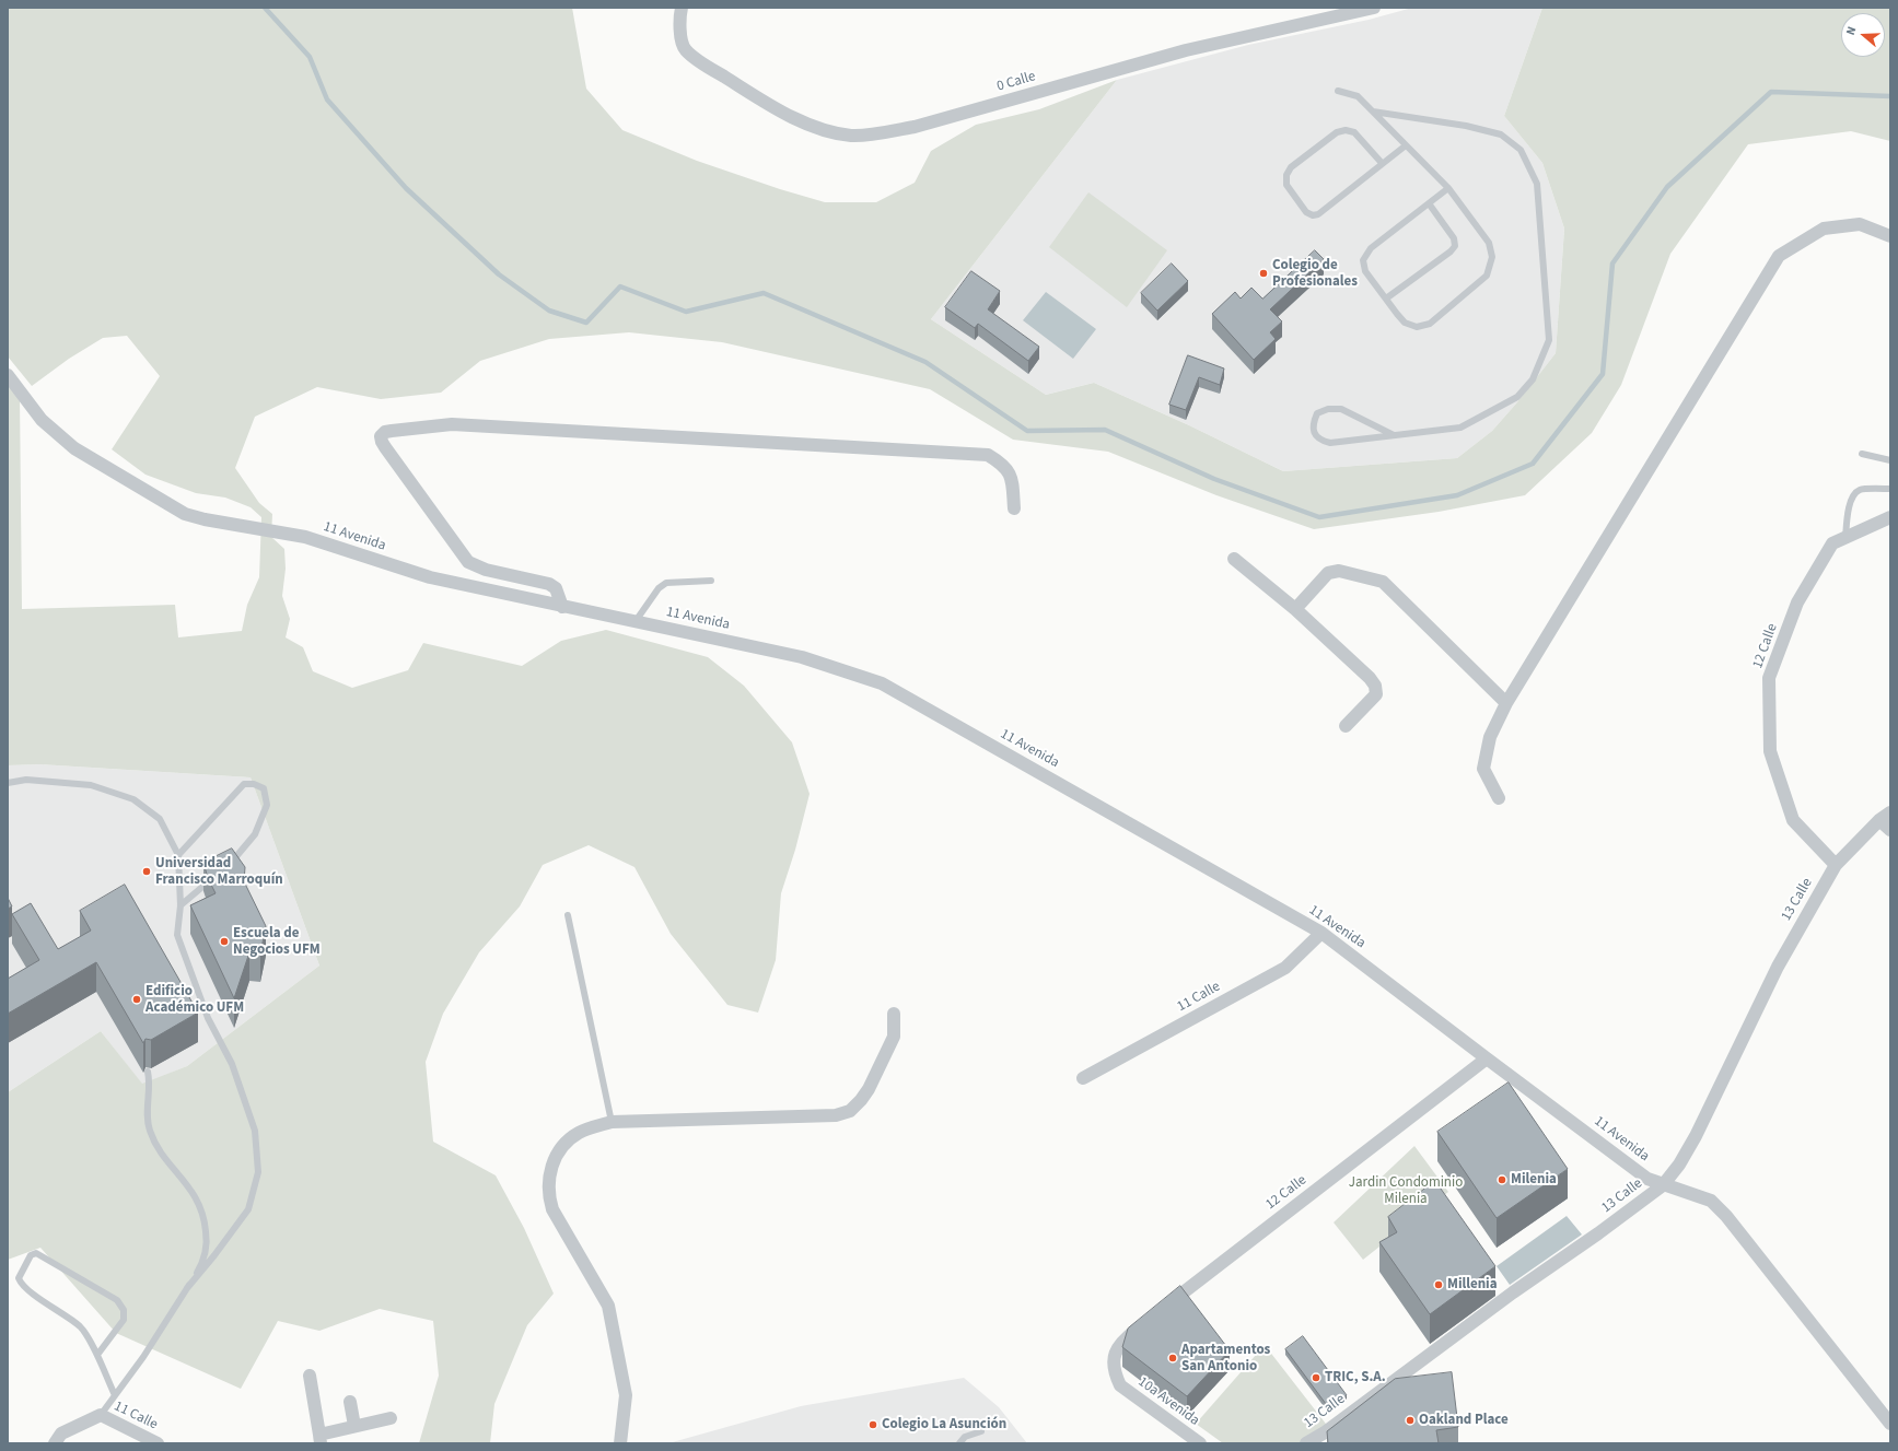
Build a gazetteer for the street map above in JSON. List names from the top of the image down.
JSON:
{
  "streets": {
    "street": [
      "0 Calle",
      "11 Avenida",
      "12 Calle",
      "13 Calle",
      "11 Calle",
      "10a Avenida"
    ]
  },
  "crossings": [
    ["11 Avenida", "12 Calle"],
    ["11 Avenida", "13 Calle"],
    ["11 Avenida", "11 Calle"],
    ["12 Calle", "13 Calle"]
  ],
  "parks": ["Jardin Condominio Milenia"],
  "places": [
    "Colegio de Profesionales",
    "Universidad Francisco Marroquín",
    "Escuela de Negocios UFM",
    "Edificio Académico UFM",
    "Milenia",
    "Millenia",
    "Apartamentos San Antonio",
    "TRIC, S.A.",
    "Oakland Place",
    "Colegio La Asunción"
  ],
  "north": "left"
}
